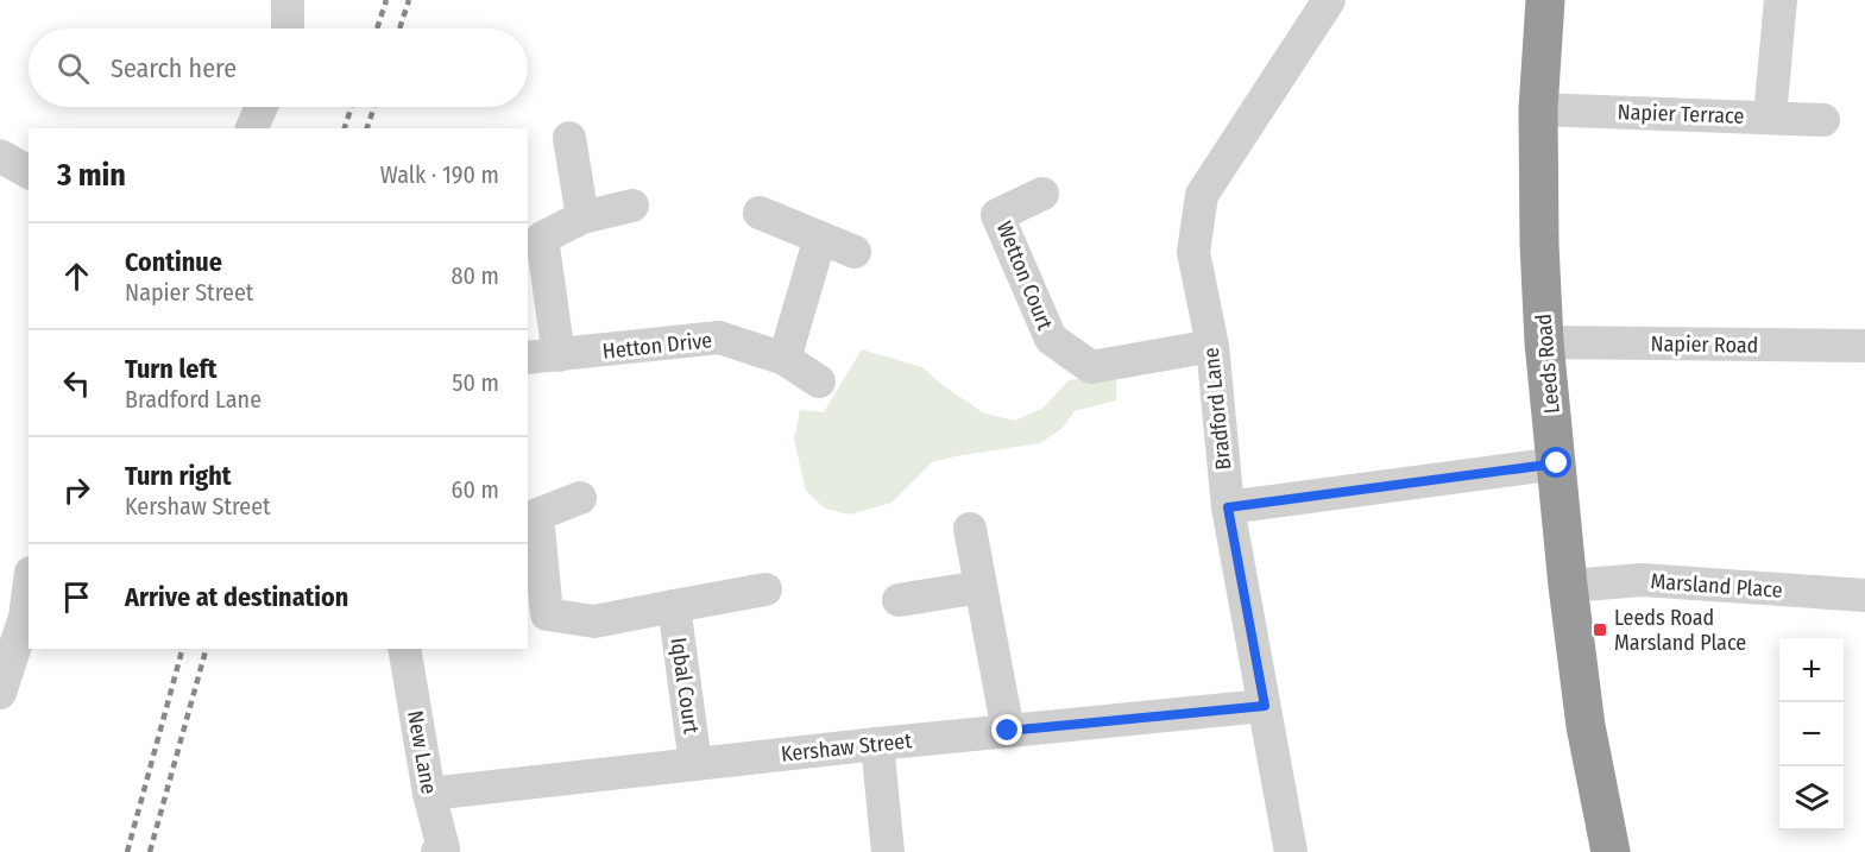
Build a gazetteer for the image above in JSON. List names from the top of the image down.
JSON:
{
  "streets": {
    "highway": ["Leeds Road"],
    "street": [
      "Napier Terrace",
      "Wetton Court",
      "Napier Road",
      "Hetton Drive",
      "Bradford Lane",
      "Marsland Place",
      "Iqbal Court",
      "Kershaw Street",
      "New Lane"
    ]
  },
  "crossings": [
    ["Napier Terrace", "Leeds Road"],
    ["Wetton Court", "Bradford Lane"],
    ["Napier Road", "Leeds Road"],
    ["Leeds Road", "Marsland Place"],
    ["Bradford Lane", "Kershaw Street"],
    ["Iqbal Court", "Kershaw Street"],
    ["Kershaw Street", "New Lane"]
  ],
  "places": {
    "transit": ["Leeds Road Marsland Place"]
  },
  "page": {
    "search": "Search here",
    "heading": ["3 min", "Walk · 190 m"],
    "list": [
      ["Continue", "Napier Street", "80 m"],
      ["Turn left", "Bradford Lane", "50 m"],
      ["Turn right", "Kershaw Street", "60 m"],
      "Arrive at destination"
    ],
    "map_buttons": ["+", "−"]
  }
}
